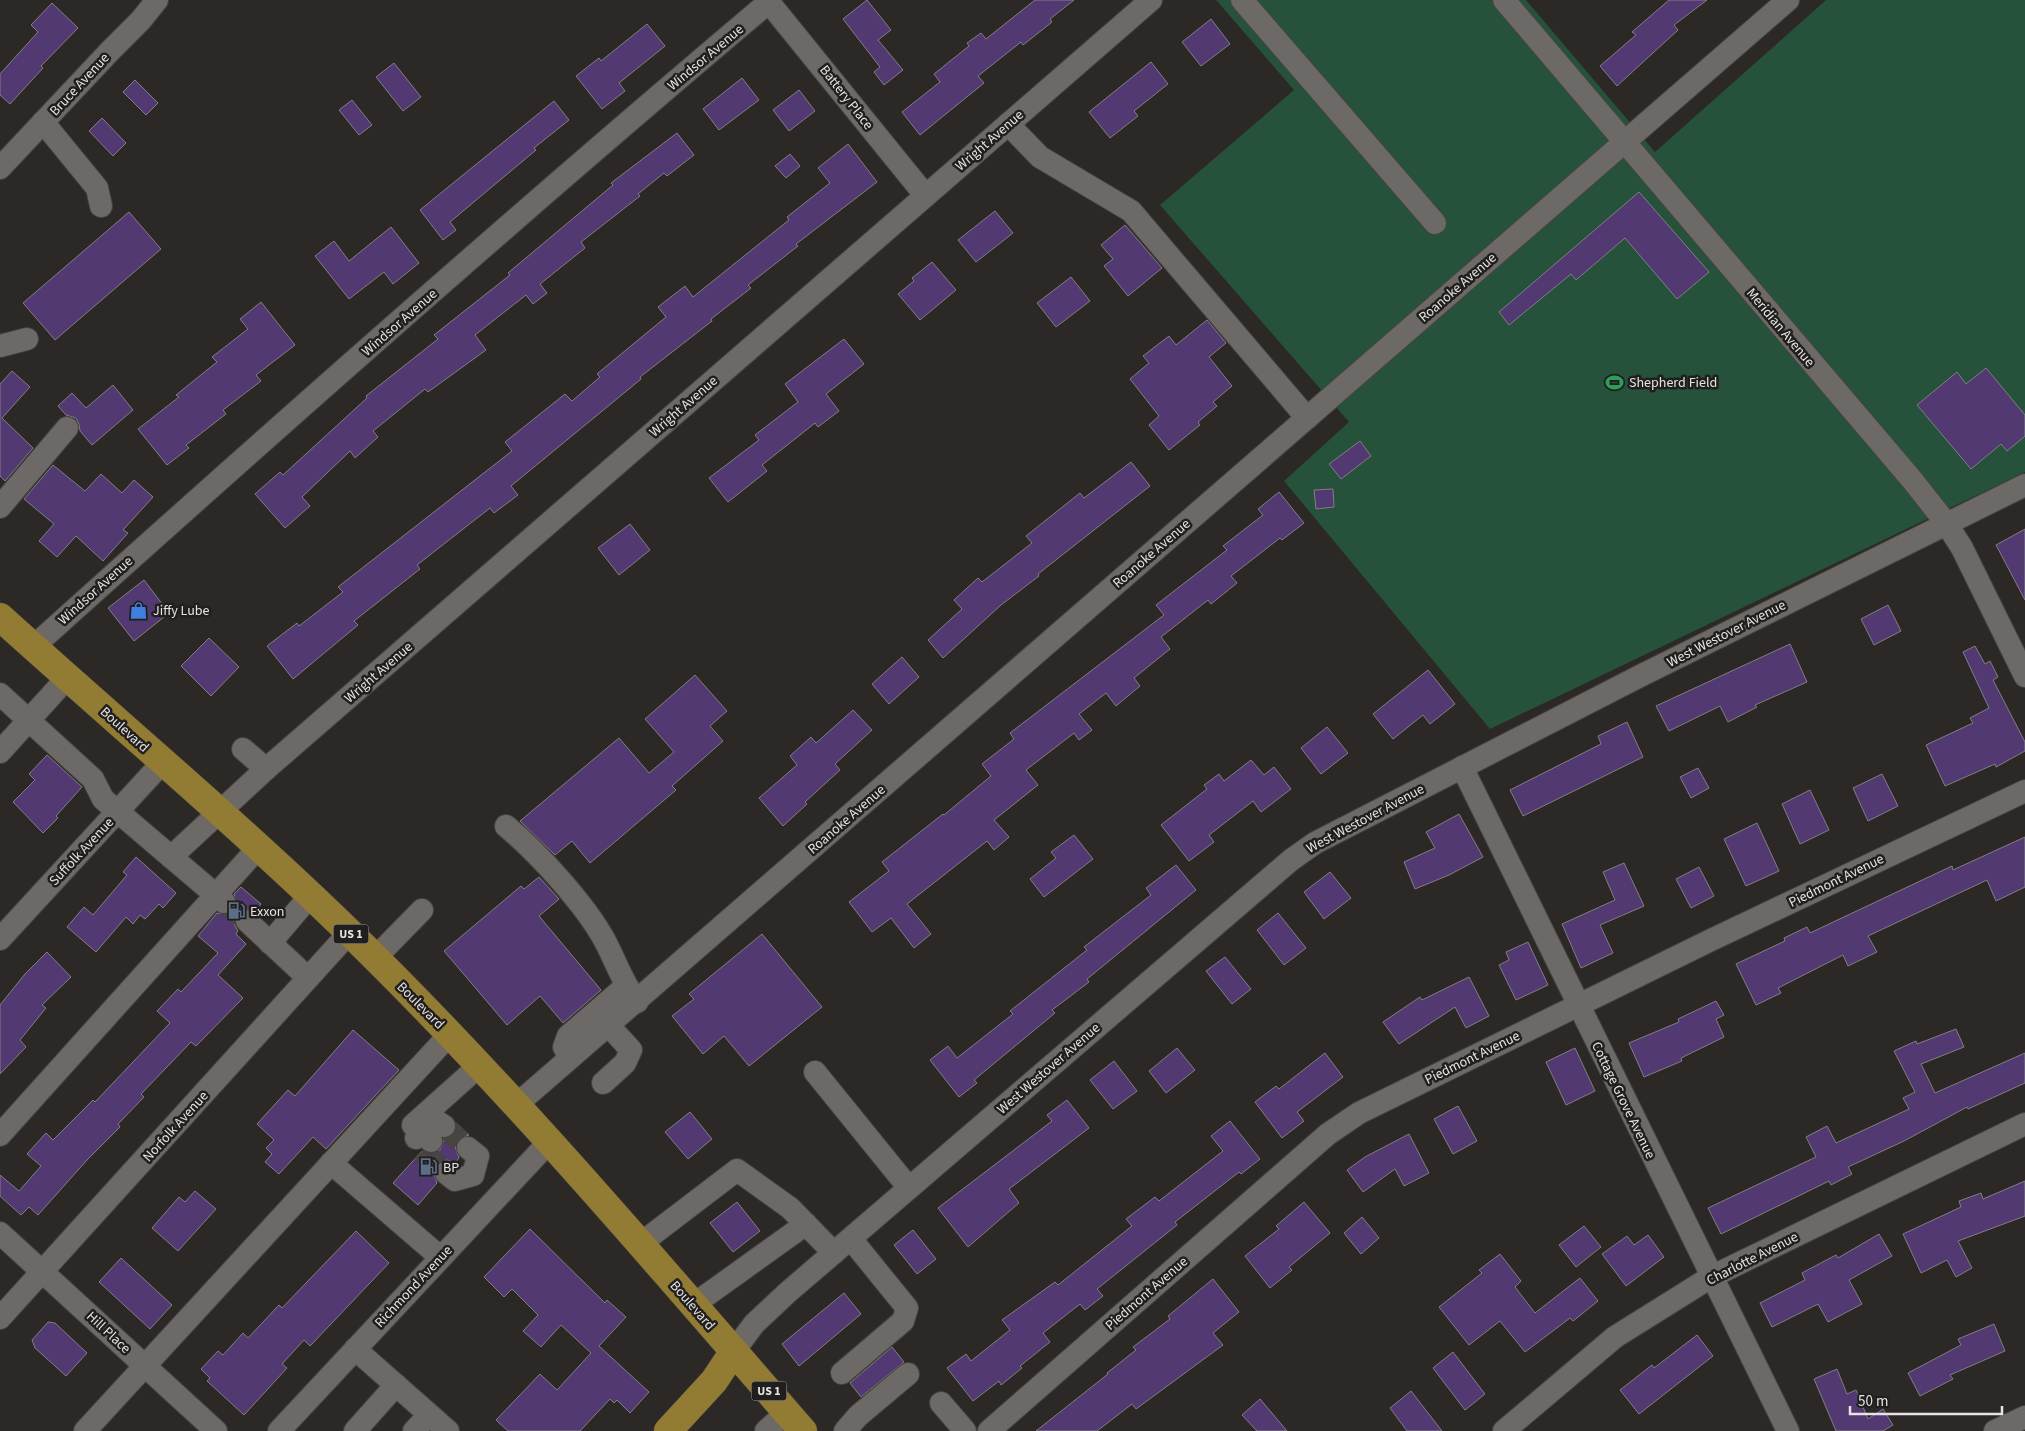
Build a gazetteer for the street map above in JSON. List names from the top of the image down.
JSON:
{
  "streets": {
    "main road": ["Boulevard", "US 1"],
    "street": [
      "Windsor Avenue",
      "Bruce Avenue",
      "Battery Place",
      "Wright Avenue",
      "Roanoke Avenue",
      "Meridian Avenue",
      "West Westover Avenue",
      "Suffolk Avenue",
      "Piedmont Avenue",
      "Cottage Grove Avenue",
      "Norfolk Avenue",
      "Charlotte Avenue",
      "Richmond Avenue",
      "Hill Place"
    ]
  },
  "crossings": [
    ["Windsor Avenue", "Battery Place"],
    ["Windsor Avenue", "Boulevard"],
    ["Battery Place", "Wright Avenue"],
    ["Wright Avenue", "Boulevard"],
    ["Roanoke Avenue", "Meridian Avenue"],
    ["Roanoke Avenue", "Boulevard"],
    ["Meridian Avenue", "West Westover Avenue"],
    ["West Westover Avenue", "Boulevard"],
    ["West Westover Avenue", "Cottage Grove Avenue"],
    ["Boulevard", "Suffolk Avenue"],
    ["Boulevard", "Norfolk Avenue"],
    ["Boulevard", "Richmond Avenue"],
    ["Piedmont Avenue", "Cottage Grove Avenue"],
    ["Cottage Grove Avenue", "Charlotte Avenue"],
    ["Norfolk Avenue", "Hill Place"]
  ],
  "places": {
    "sports": ["Shepherd Field"],
    "shop": ["Jiffy Lube"],
    "fuel station": ["Exxon", "BP"]
  },
  "scale_bar": "50 m"
}
